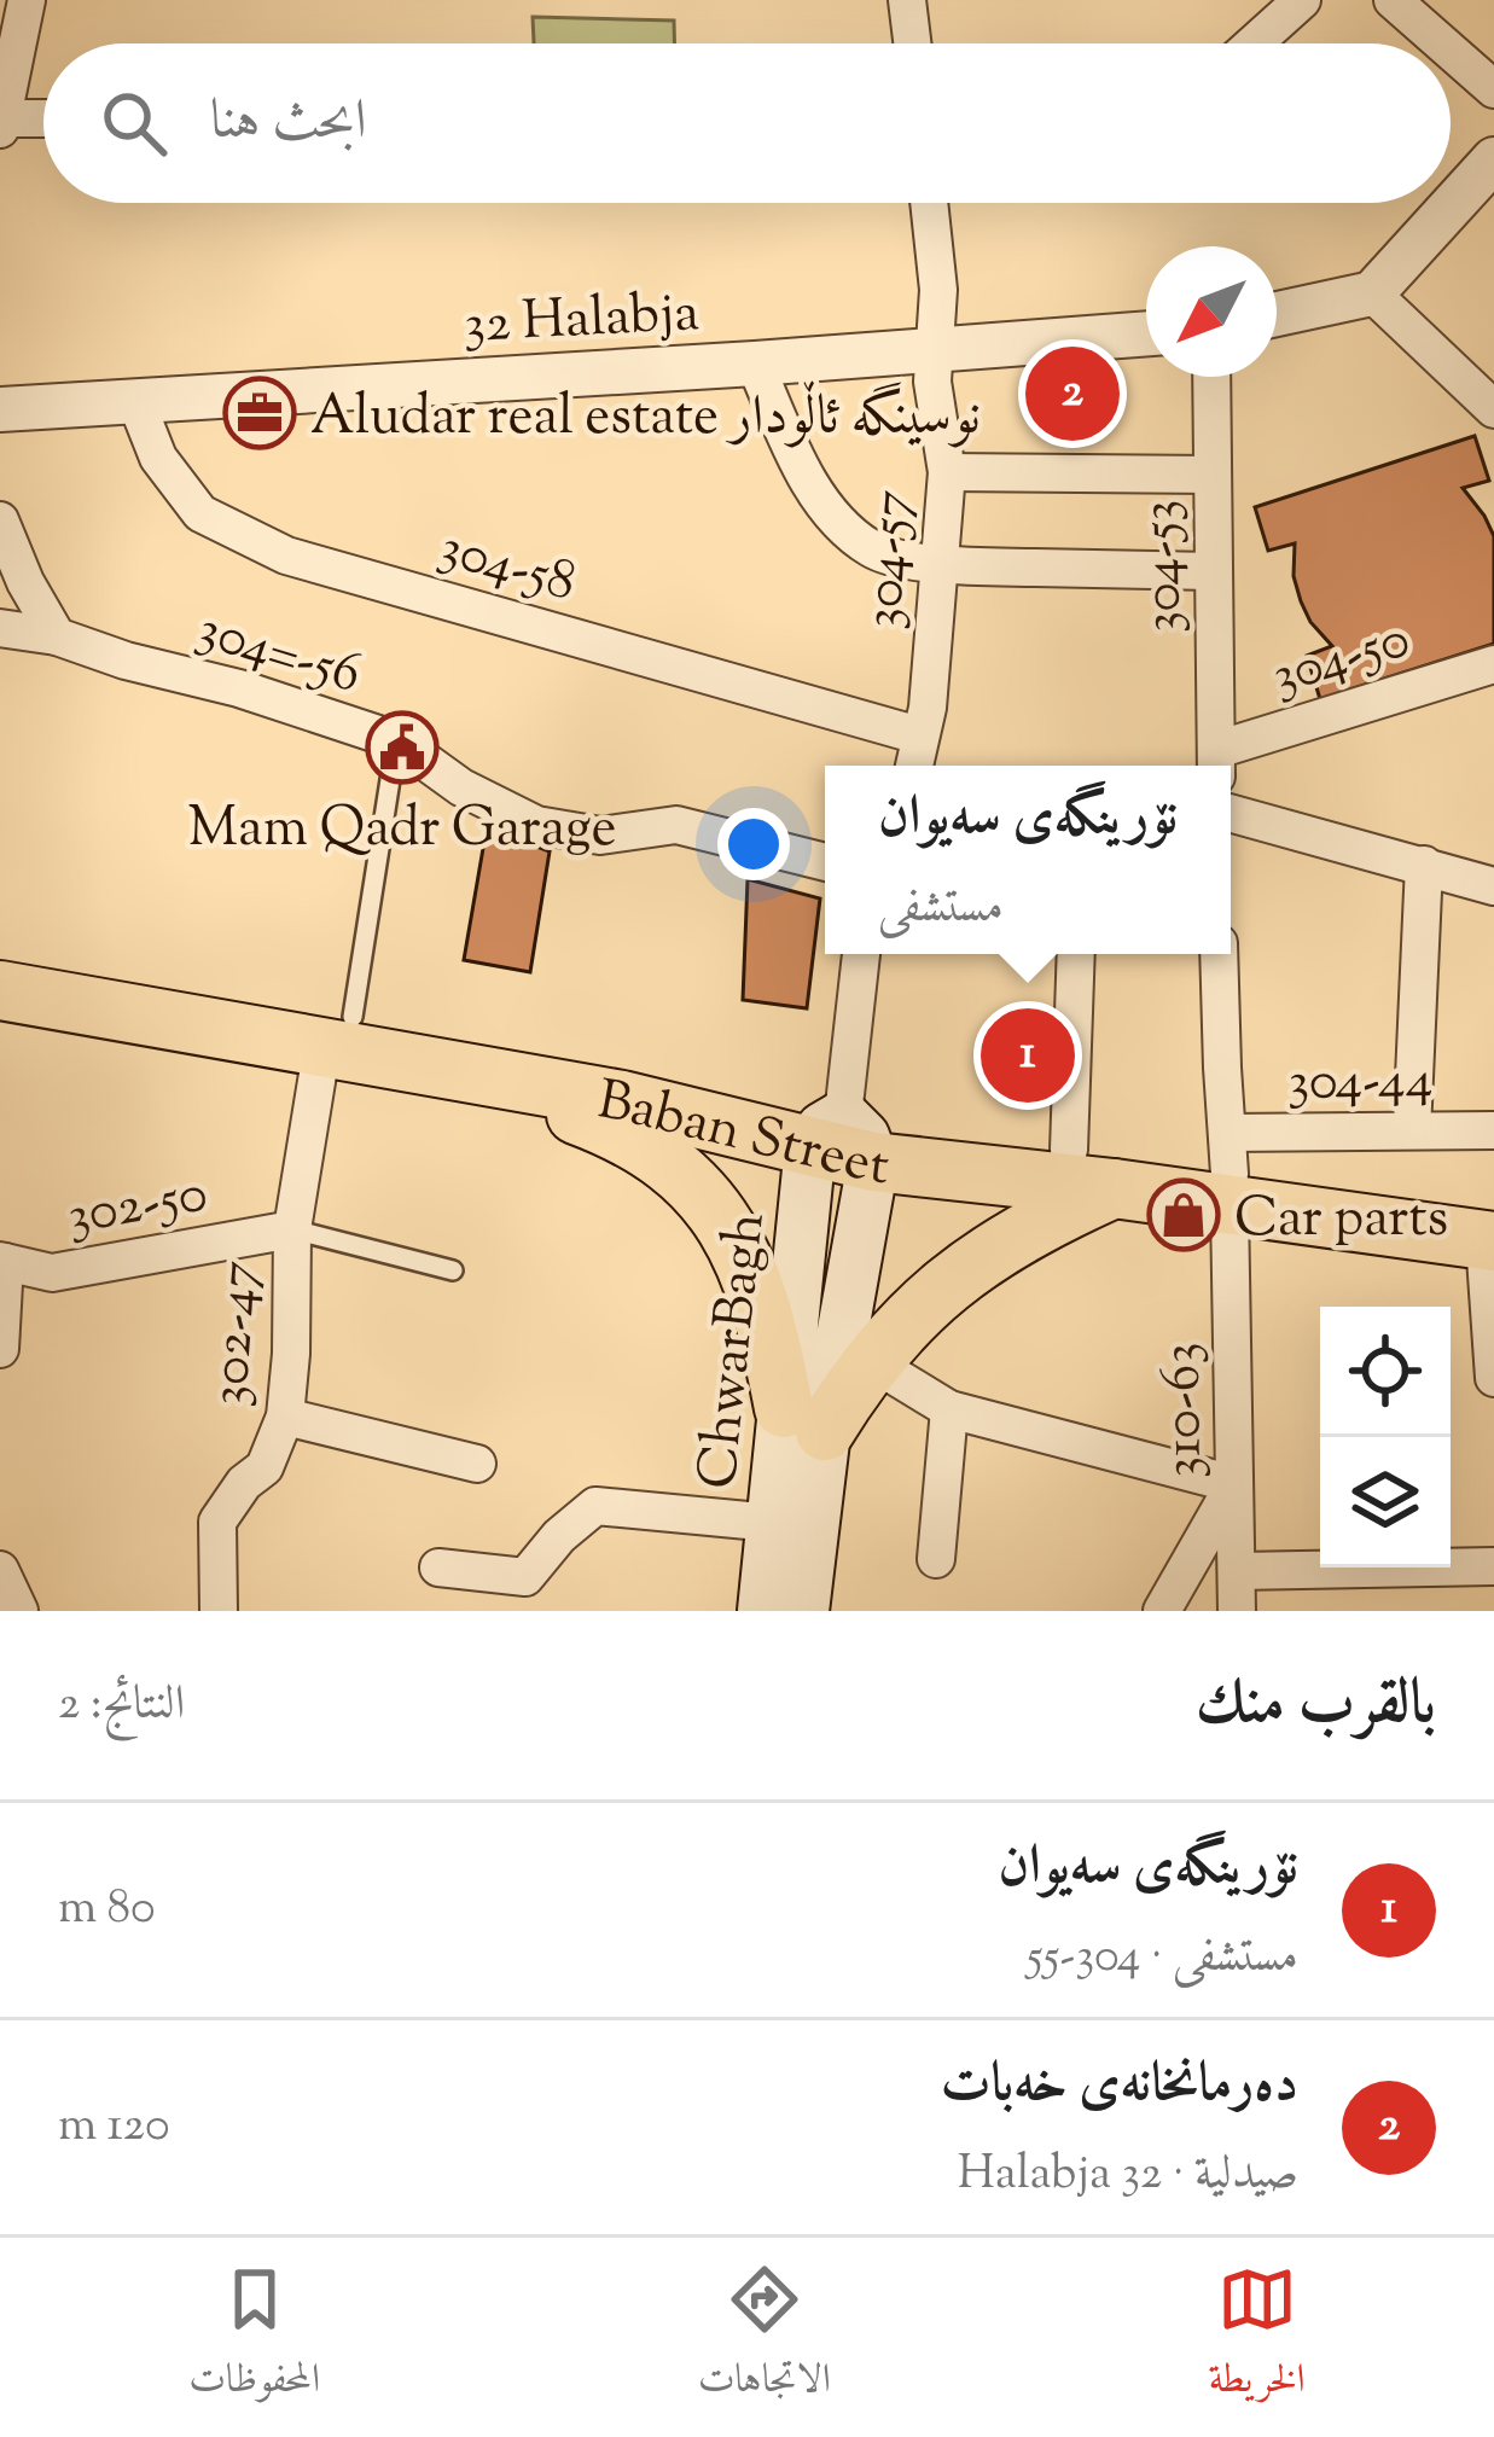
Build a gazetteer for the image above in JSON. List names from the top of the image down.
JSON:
{
  "streets": {
    "main road": ["Baban Street", "ChwarBagh"],
    "street": [
      "32 Halabja",
      "304-57",
      "304-58",
      "304-53",
      "304=-56",
      "304-50",
      "304-44",
      "302-50",
      "302-47",
      "310-63"
    ]
  },
  "crossings": [
    ["32 Halabja", "304-57"],
    ["32 Halabja", "304-58"],
    ["304-57", "304-58"],
    ["304-53", "304-50"],
    ["304-44", "Baban Street"],
    ["304-44", "310-63"],
    ["Baban Street", "302-47"],
    ["Baban Street", "ChwarBagh"],
    ["Baban Street", "310-63"],
    ["302-50", "302-47"]
  ],
  "places": {
    "office": ["Aludar real estate نوسینگە ئاڵودار"],
    "public building": ["Mam Qadr Garage"],
    "shop": ["Car parts"]
  },
  "north": "bottom left",
  "page": {
    "search": "ابحث هنا",
    "pins": ["2", "1"],
    "popup": ["نۆرینگەی سەیوان", "مستشفى"],
    "heading": ["بالقرب منك", "النتائج: 2"],
    "list": [
      {
        "mark": "1",
        "name": "نۆرینگەی سەیوان",
        "note": "مستشفى · 304-55",
        "value": "80 m"
      },
      {
        "mark": "2",
        "name": "دەرمانخانەی خەبات",
        "note": "صيدلية · 32 Halabja",
        "value": "120 m"
      }
    ],
    "nav": ["الخريطة", "الاتجاهات", "المحفوظات"]
  }
}
